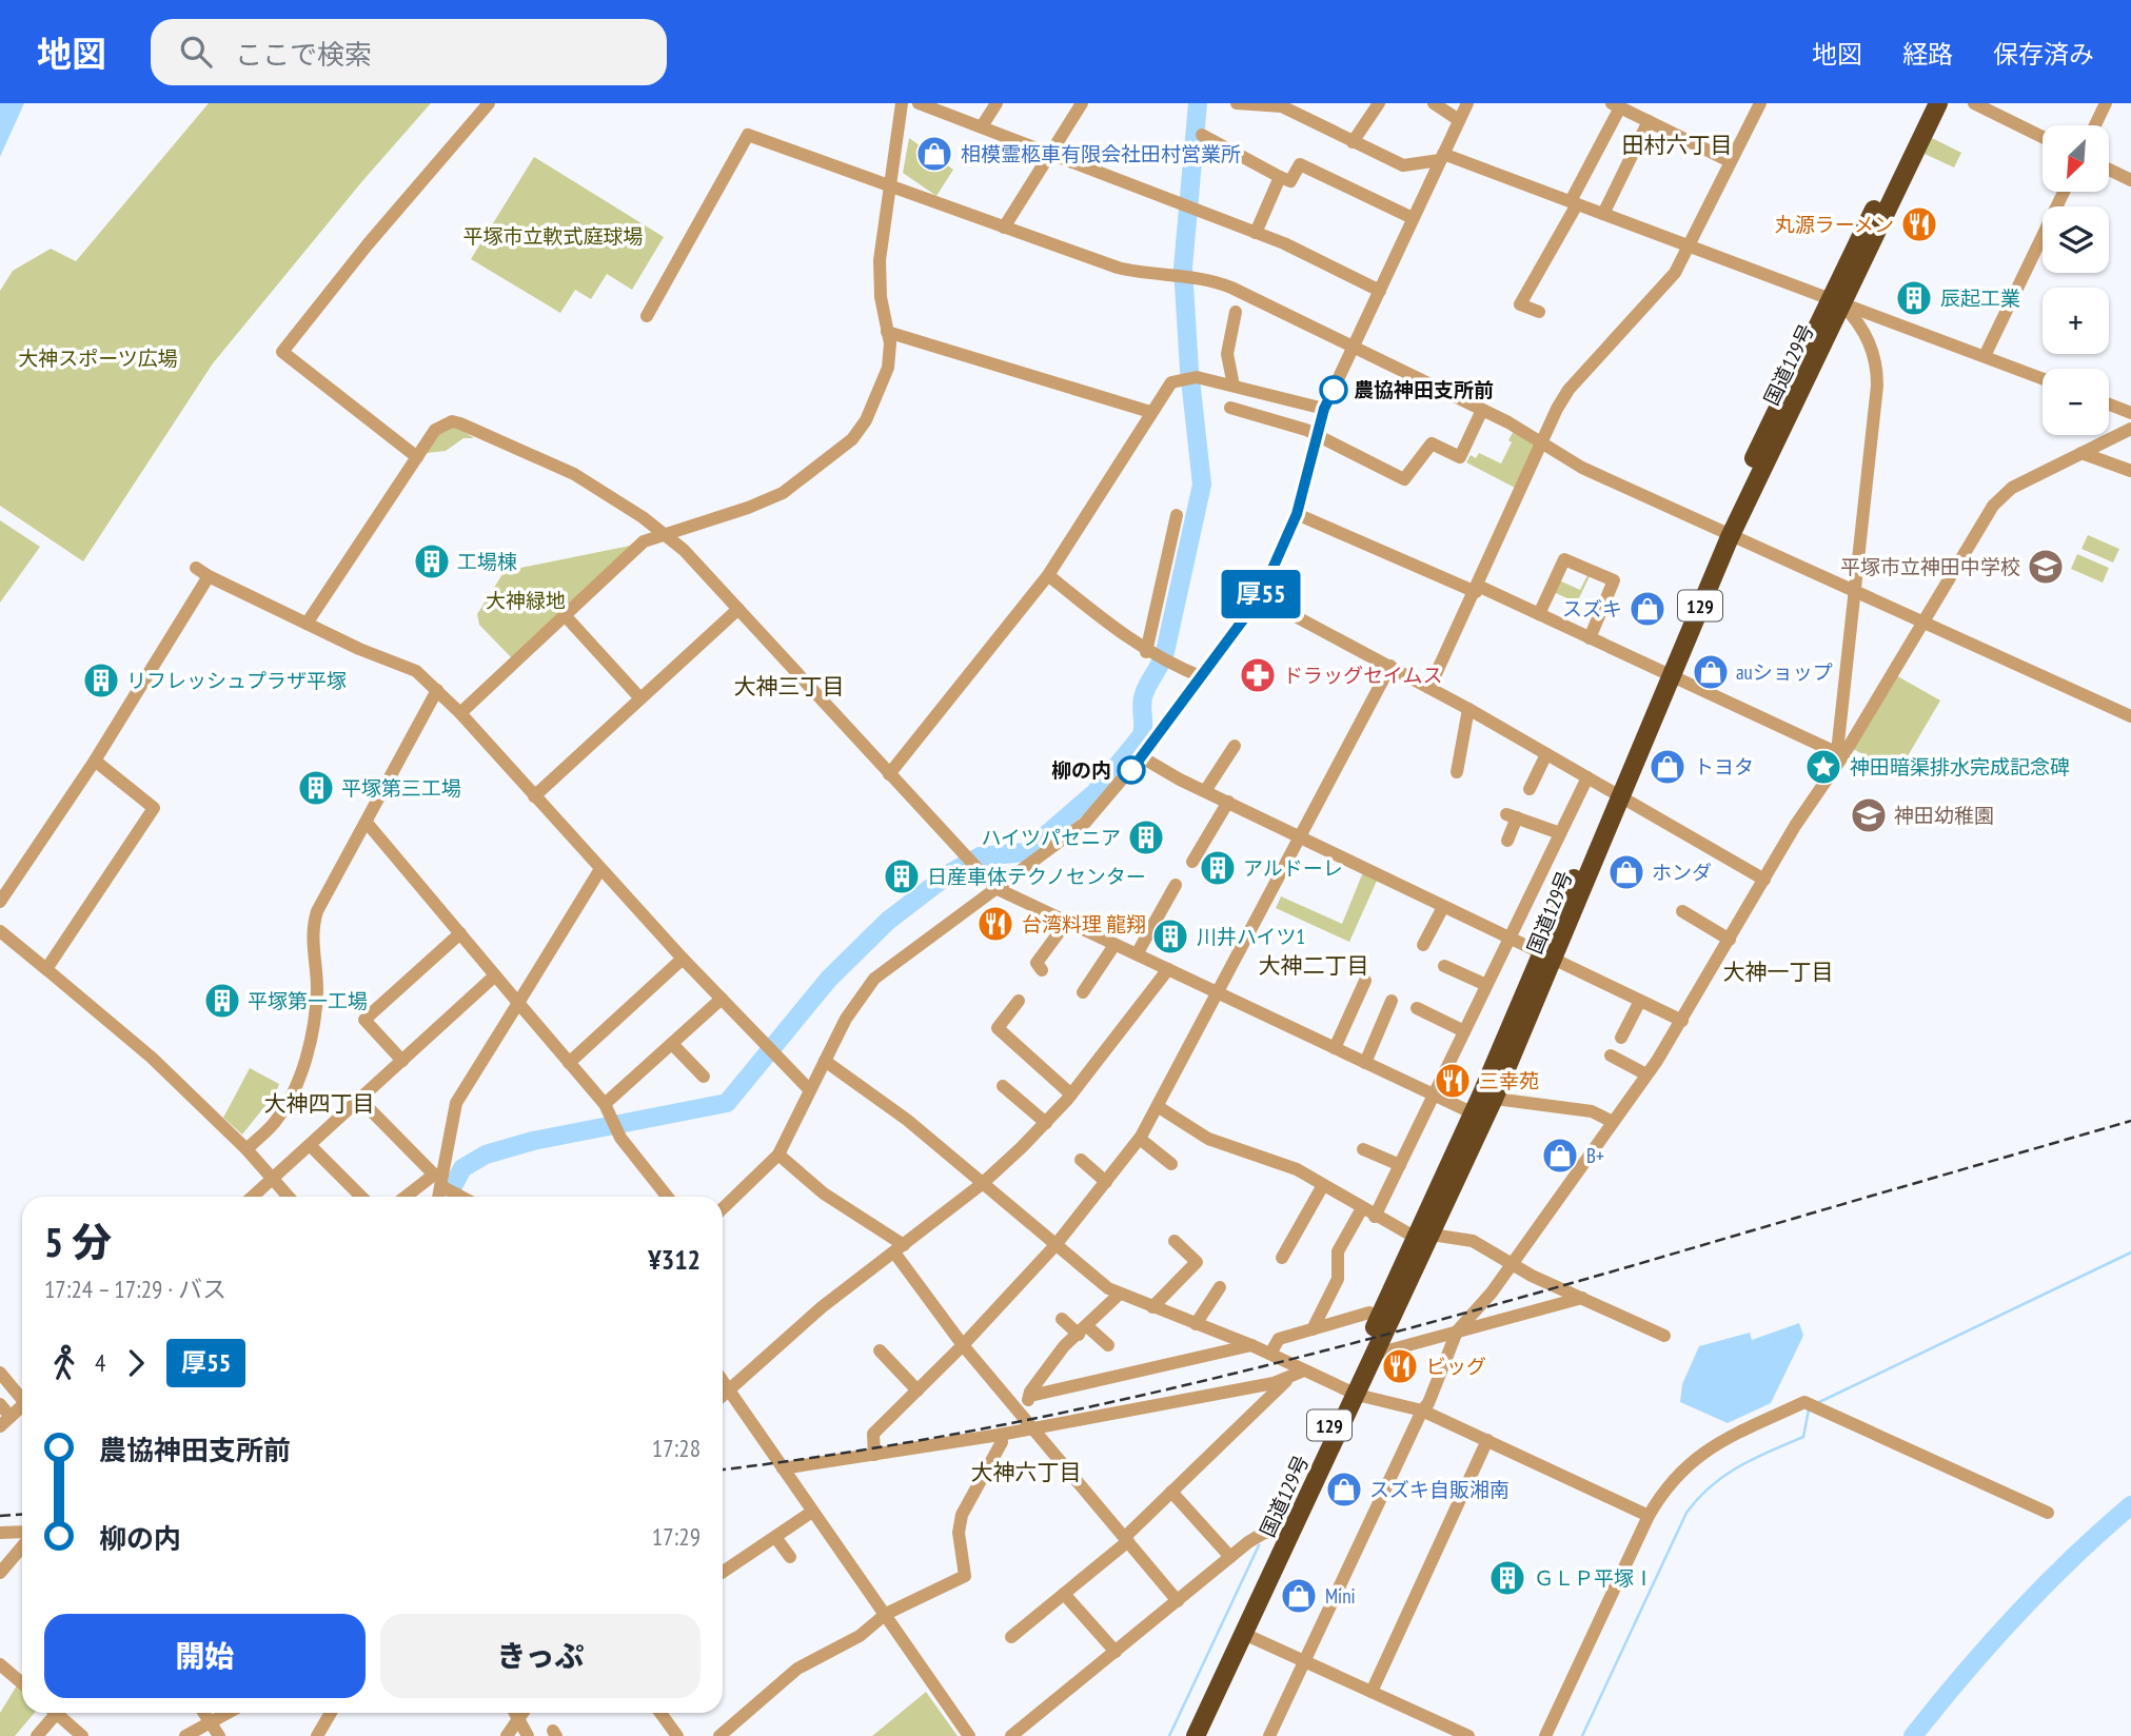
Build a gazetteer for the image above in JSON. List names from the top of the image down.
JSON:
{
  "streets": {
    "highway": ["国道129号", "129"]
  },
  "districts": [
    "田村六丁目",
    "大神三丁目",
    "大神二丁目",
    "大神一丁目",
    "大神四丁目",
    "大神六丁目"
  ],
  "parks": ["平塚市立軟式庭球場", "大神スポーツ広場", "大神緑地"],
  "places": {
    "shop": [
      "相模霊柩車有限会社田村営業所",
      "スズキ",
      "auショップ",
      "トヨタ",
      "ホンダ",
      "B+",
      "スズキ自販湘南",
      "Mini"
    ],
    "restaurant": [
      "丸源ラーメン",
      "台湾料理 龍翔",
      "三幸苑",
      "ビッグ"
    ],
    "building": [
      "辰起工業",
      "工場棟",
      "リフレッシュプラザ平塚",
      "平塚第三工場",
      "ハイツパセニア",
      "アルドーレ",
      "日産車体テクノセンター",
      "川井ハイツ1",
      "平塚第一工場",
      "ＧＬＰ平塚Ⅰ"
    ],
    "other": ["農協神田支所前", "柳の内"],
    "school or university": ["平塚市立神田中学校", "神田幼稚園"],
    "pharmacy": ["ドラッグセイムス"],
    "place": ["神田暗渠排水完成記念碑"]
  },
  "lines": ["bus line 厚55"],
  "north": "bottom left",
  "page": {
    "header": "地図",
    "search": "ここで検索",
    "nav": ["地図", "経路", "保存済み"],
    "on_map": "厚55",
    "map_buttons": ["+", "−"],
    "heading": ["5 分", "17:24 – 17:29 · バス", "¥312"],
    "legs": ["4", "厚55"],
    "list": [
      {
        "name": "農協神田支所前",
        "value": "17:28"
      },
      {
        "name": "柳の内",
        "value": "17:29"
      }
    ],
    "buttons": ["開始", "きっぷ"]
  }
}
